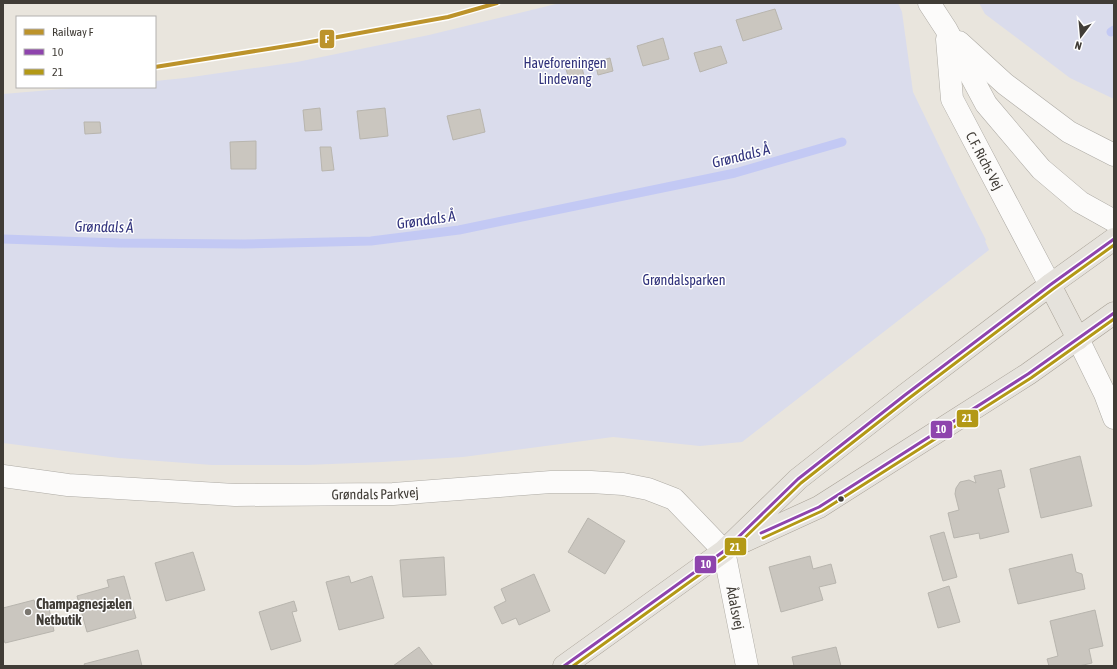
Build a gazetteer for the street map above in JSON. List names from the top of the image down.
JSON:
{
  "streets": {
    "street": ["C.F. Richs Vej", "Grøndals Parkvej", "Ådalsvej"]
  },
  "crossings": [
    ["Grøndals Parkvej", "Ådalsvej"]
  ],
  "water": ["Grøndals Å"],
  "parks": ["Haveforeningen Lindevang", "Grøndalsparken"],
  "places": ["Champagnesjælen Netbutik"],
  "lines": ["rail line F", "transit line 10", "transit line 21"],
  "legend": ["Railway F", "10", "21"],
  "north": "bottom"
}
